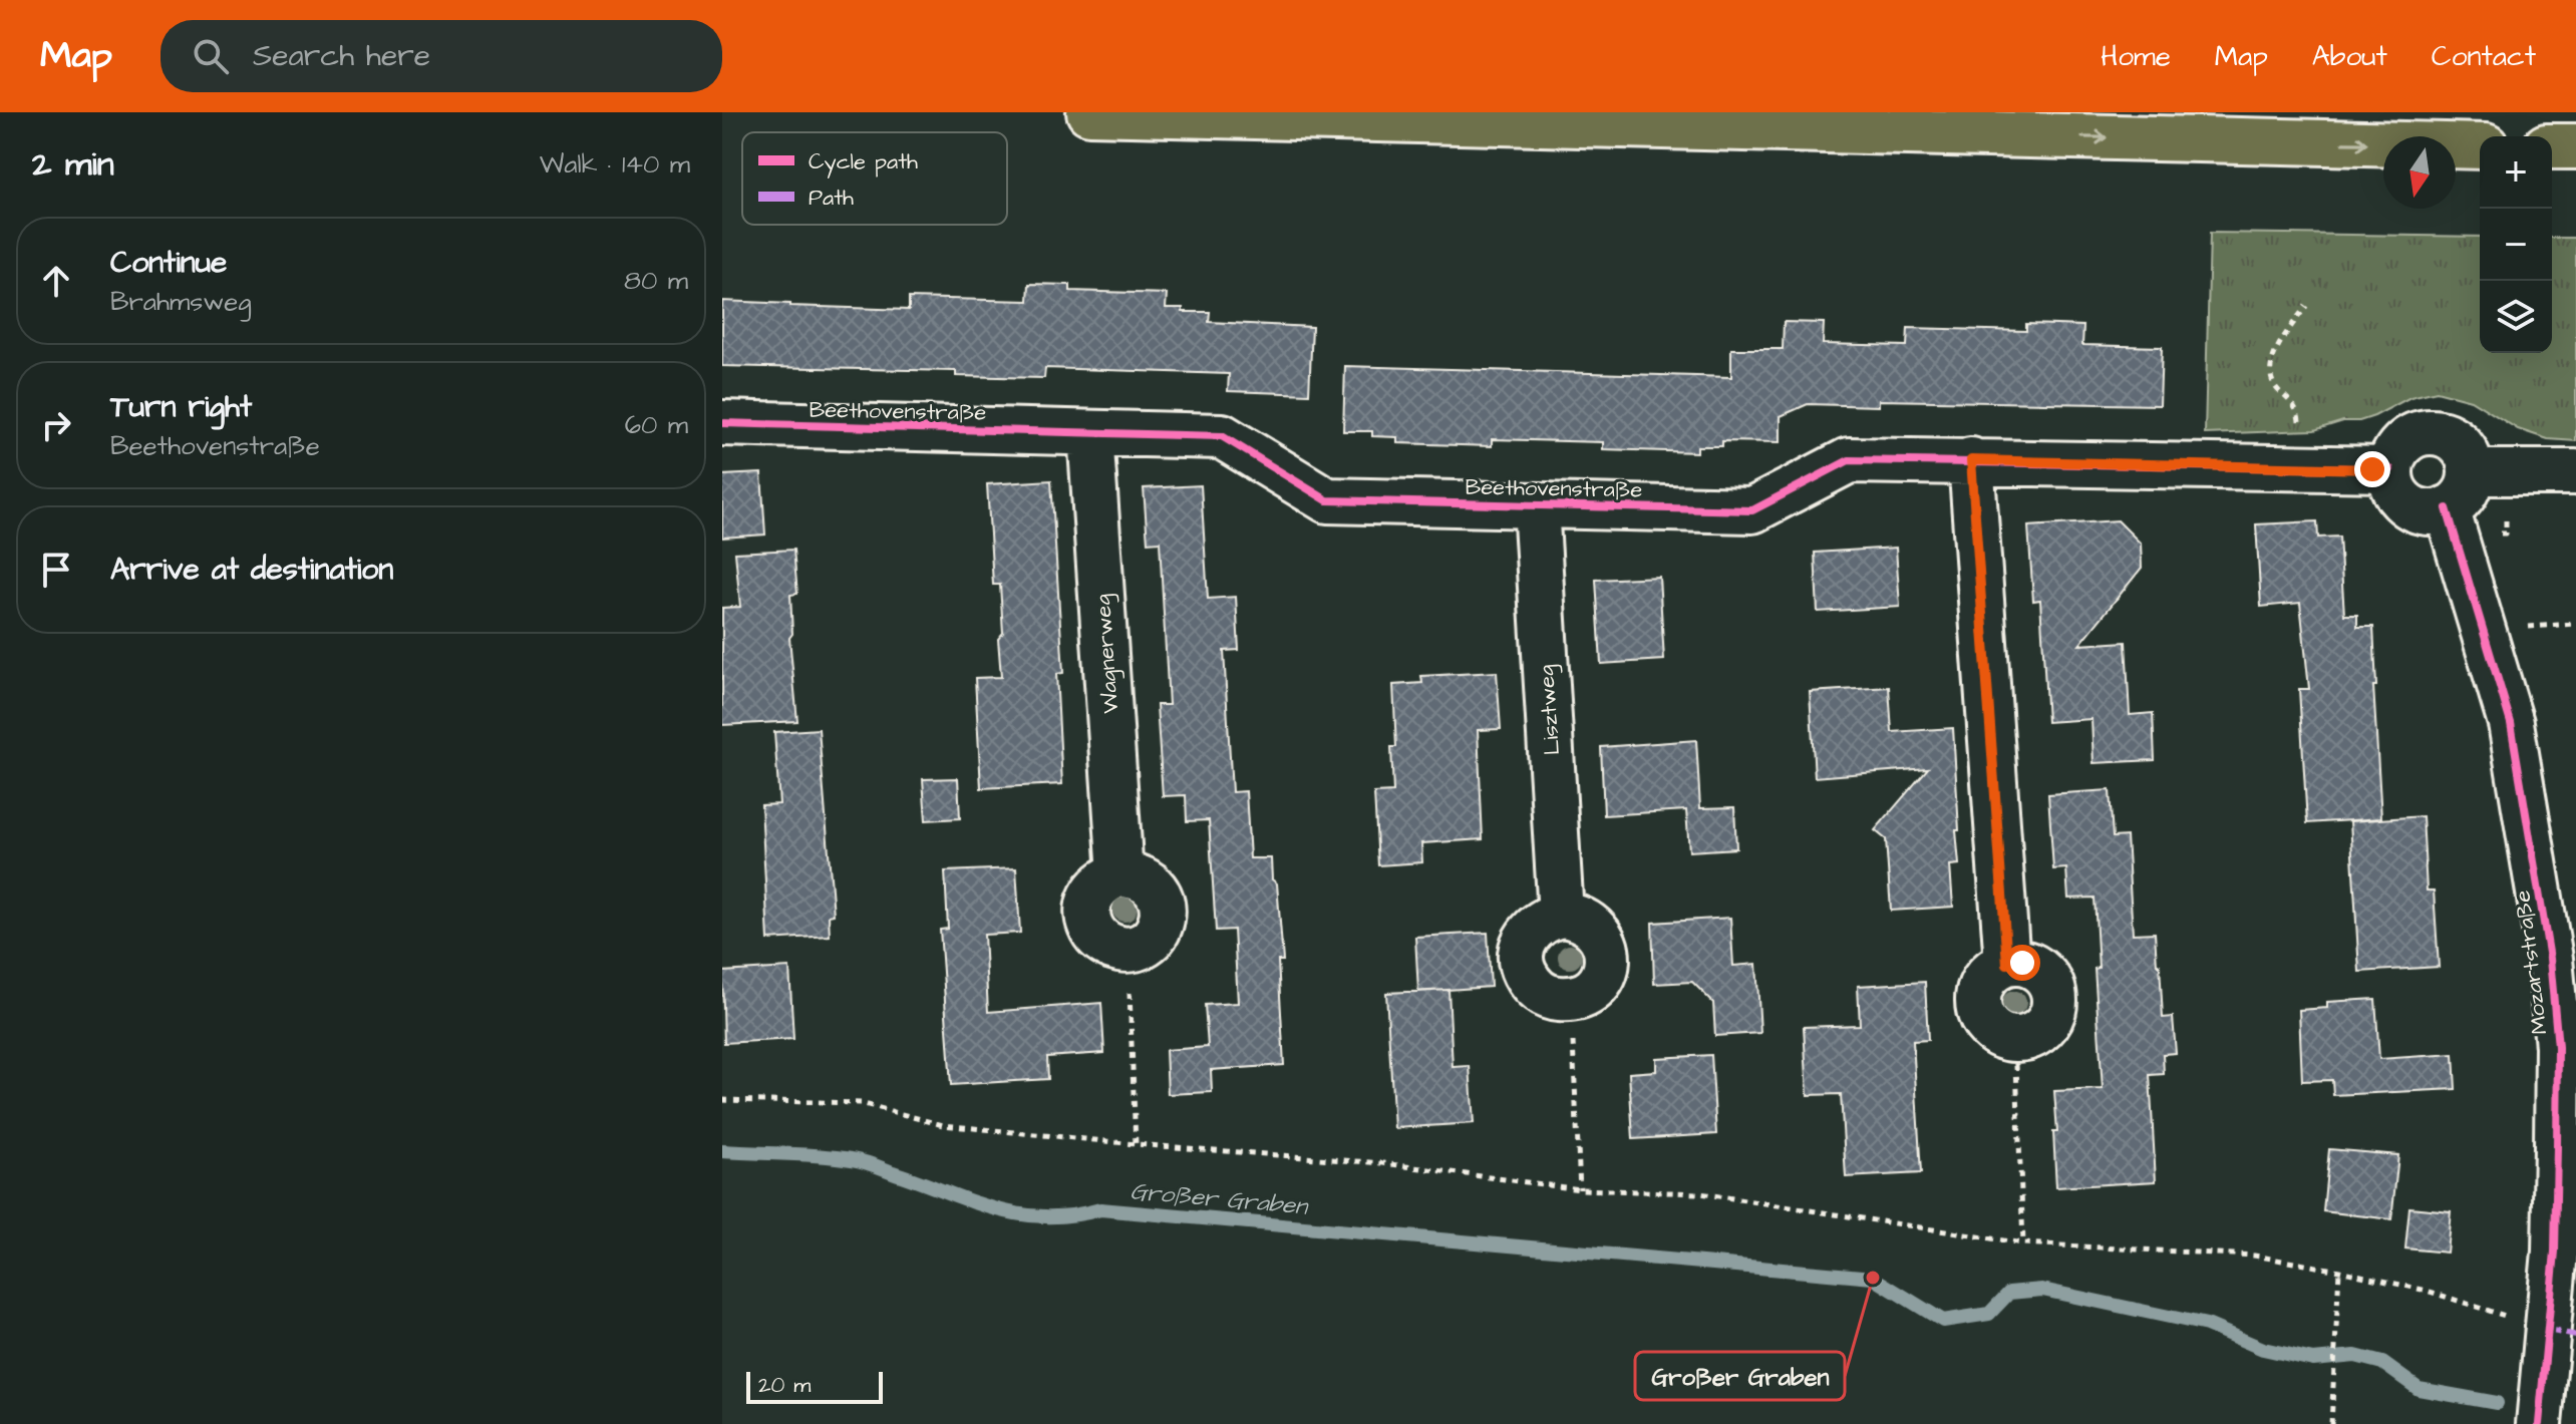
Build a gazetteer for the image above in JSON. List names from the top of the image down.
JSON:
{
  "streets": {
    "street": [
      "Beethovenstraße",
      "Wagnerweg",
      "Lisztweg",
      "Mozartstraße"
    ]
  },
  "crossings": [
    ["Beethovenstraße", "Wagnerweg"],
    ["Beethovenstraße", "Lisztweg"],
    ["Beethovenstraße", "Mozartstraße"]
  ],
  "water": ["Großer Graben"],
  "places": ["Großer Graben"],
  "legend": ["Cycle path", "Path"],
  "scale_bar": "20 m",
  "north": "bottom",
  "page": {
    "header": "Map",
    "search": "Search here",
    "nav": [
      "Home",
      "Map",
      "About",
      "Contact"
    ],
    "heading": ["2 min", "Walk · 140 m"],
    "map_buttons": ["+", "−"],
    "list": [
      ["Continue", "Brahmsweg", "80 m"],
      ["Turn right", "Beethovenstraße", "60 m"],
      "Arrive at destination"
    ],
    "scale": "20 m"
  }
}
